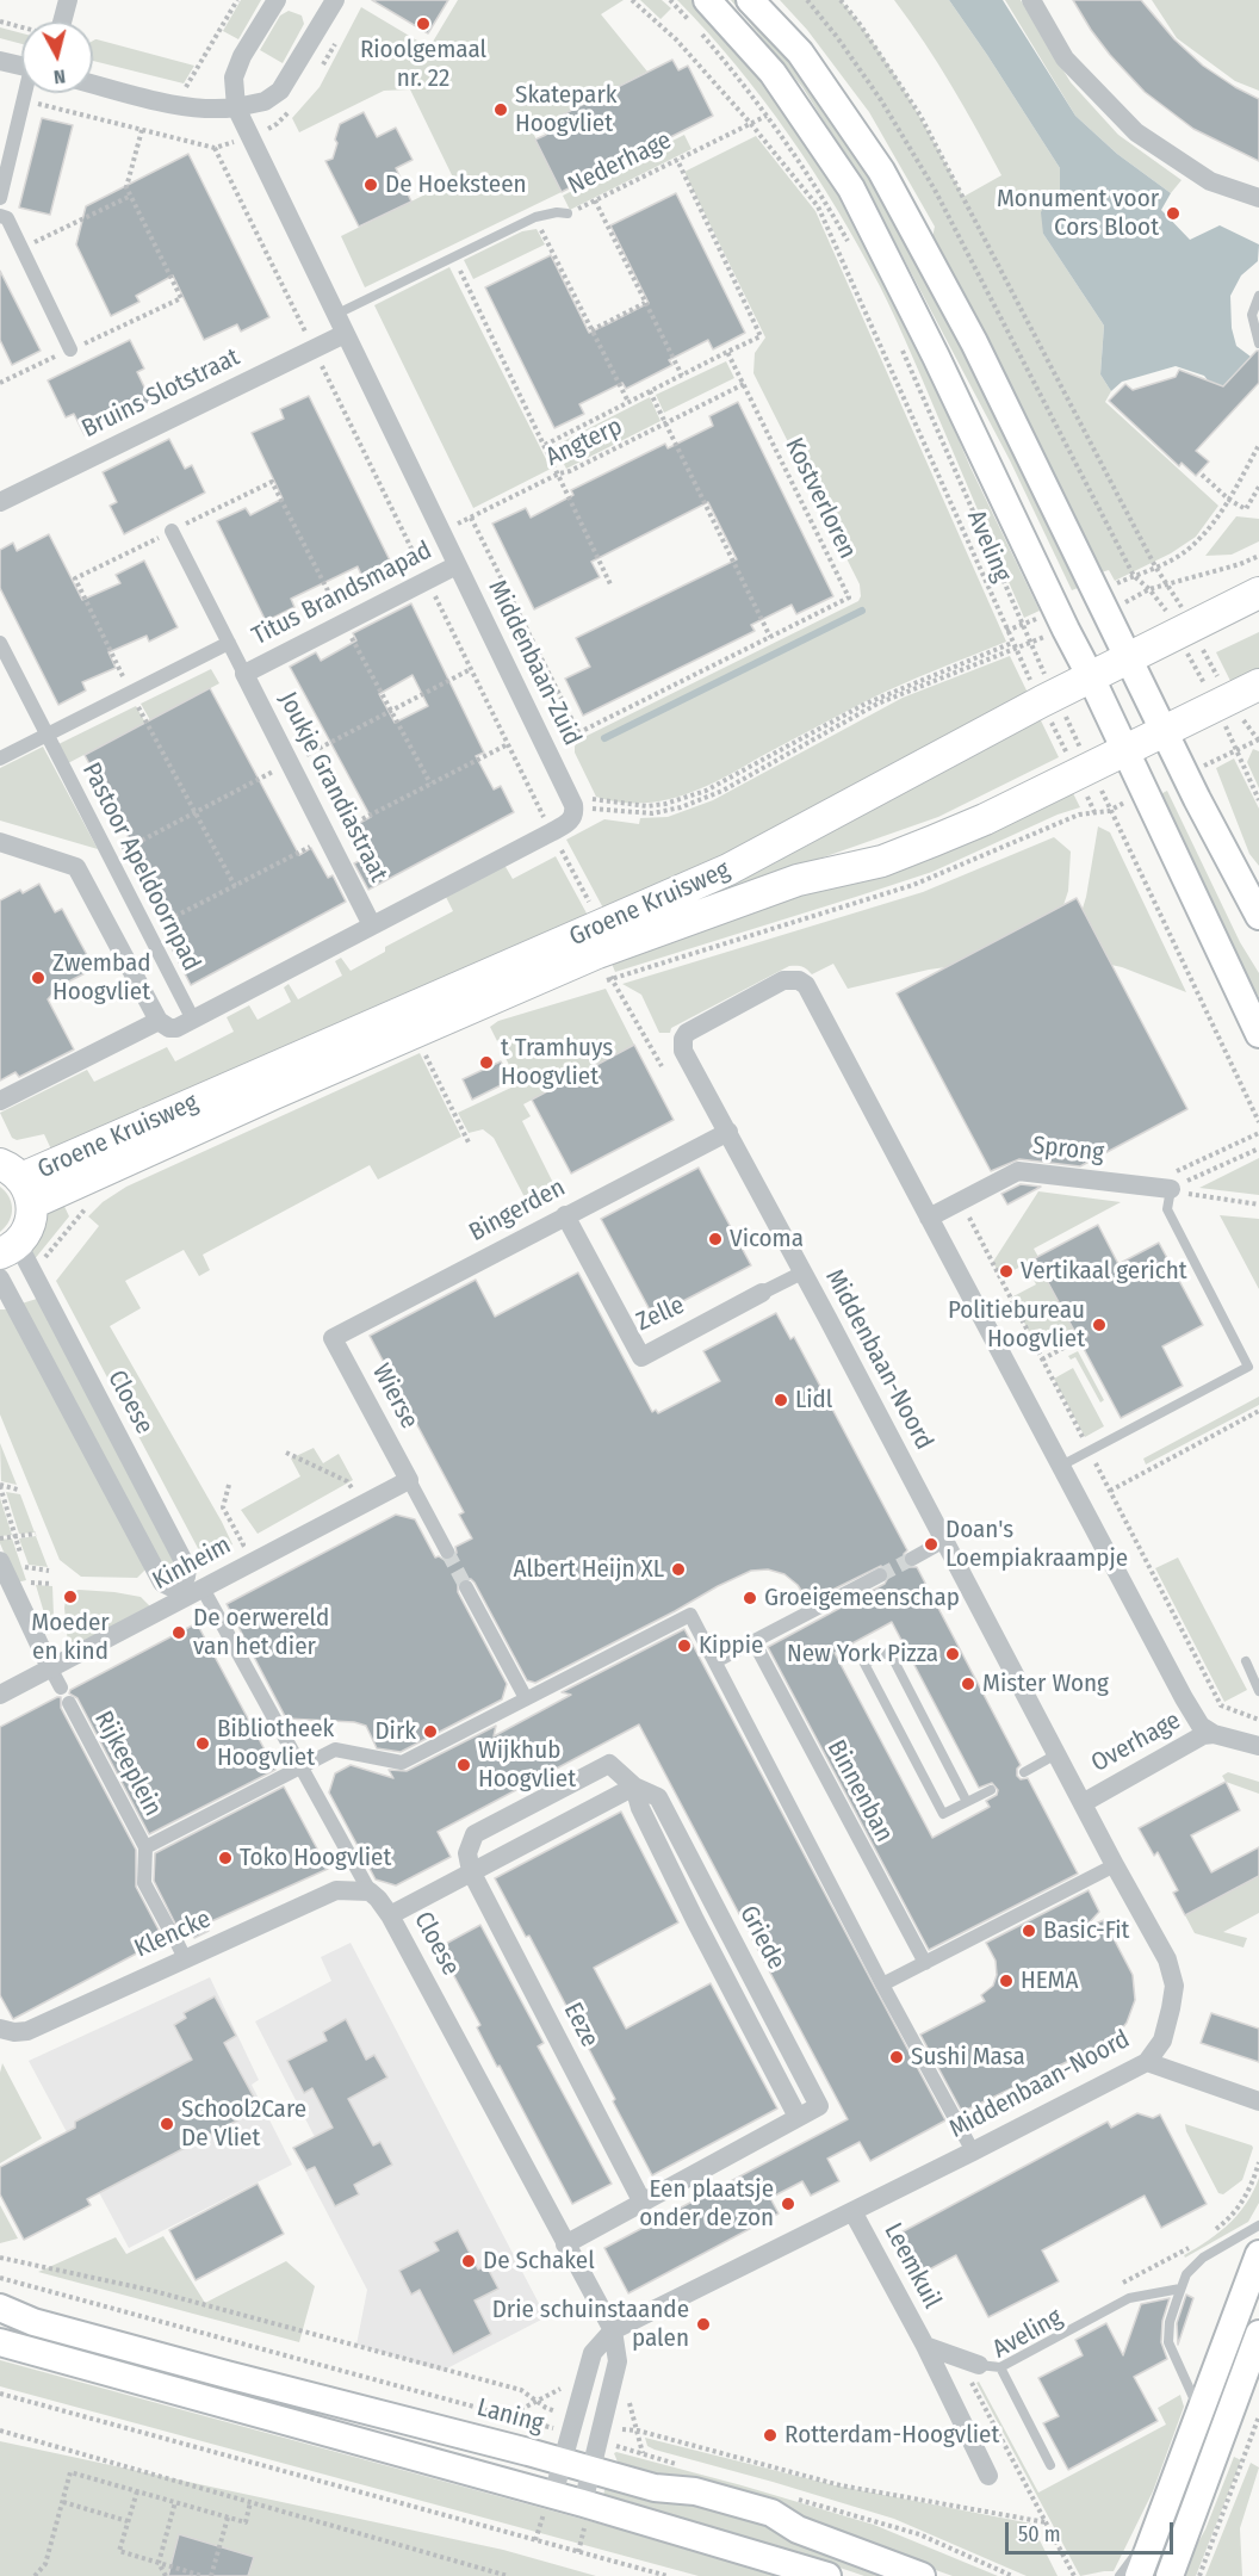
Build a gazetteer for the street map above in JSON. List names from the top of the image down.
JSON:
{
  "streets": {
    "main road": ["Aveling", "Groene Kruisweg", "Laning"],
    "street": [
      "Bruins Slotstraat",
      "Titus Brandsmapad",
      "Middenbaan-Zuid",
      "Joukje Grandiastraat",
      "Pastoor Apeldoornpad",
      "Sprong",
      "Bingerden",
      "Zelle",
      "Middenbaan-Noord",
      "Wierse",
      "Cloese",
      "Kinheim",
      "Overhage",
      "Rijkeeplein",
      "Binnenban",
      "Klencke",
      "Griede",
      "Eeze",
      "Leemkuil"
    ],
    "lane": ["Nederhage"],
    "path": ["Angterp", "Kostverloren"]
  },
  "crossings": [
    ["Nederhage", "Middenbaan-Zuid"],
    ["Bruins Slotstraat", "Middenbaan-Zuid"],
    ["Angterp", "Kostverloren"],
    ["Angterp", "Middenbaan-Zuid"],
    ["Kostverloren", "Middenbaan-Zuid"],
    ["Aveling", "Groene Kruisweg"],
    ["Aveling", "Leemkuil"],
    ["Titus Brandsmapad", "Middenbaan-Zuid"],
    ["Titus Brandsmapad", "Joukje Grandiastraat"],
    ["Titus Brandsmapad", "Pastoor Apeldoornpad"],
    ["Sprong", "Middenbaan-Noord"],
    ["Bingerden", "Zelle"],
    ["Bingerden", "Middenbaan-Noord"],
    ["Bingerden", "Wierse"],
    ["Zelle", "Middenbaan-Noord"],
    ["Middenbaan-Noord", "Cloese"],
    ["Middenbaan-Noord", "Overhage"],
    ["Middenbaan-Noord", "Leemkuil"],
    ["Middenbaan-Noord", "Laning"],
    ["Wierse", "Kinheim"],
    ["Cloese", "Kinheim"],
    ["Cloese", "Rijkeeplein"],
    ["Cloese", "Klencke"],
    ["Cloese", "Griede"],
    ["Rijkeeplein", "Klencke"],
    ["Griede", "Eeze"]
  ],
  "places": [
    "Rioolgemaal nr. 22",
    "Skatepark Hoogvliet",
    "De Hoeksteen",
    "Monument voor Cors Bloot",
    "Zwembad Hoogvliet",
    "t Tramhuys Hoogvliet",
    "Vicoma",
    "Vertikaal gericht",
    "Politiebureau Hoogvliet",
    "Lidl",
    "Doan's Loempiakraampje",
    "Albert Heijn XL",
    "Moeder en kind",
    "Groeigemeenschap",
    "De oerwereld van het dier",
    "Kippie",
    "New York Pizza",
    "Mister Wong",
    "Dirk",
    "Bibliotheek Hoogvliet",
    "Wijkhub Hoogvliet",
    "Toko Hoogvliet",
    "Basic-Fit",
    "HEMA",
    "Sushi Masa",
    "School2Care De Vliet",
    "Een plaatsje onder de zon",
    "De Schakel",
    "Drie schuinstaande palen",
    "Rotterdam-Hoogvliet"
  ],
  "scale_bar": "50 m",
  "north": "bottom"
}
